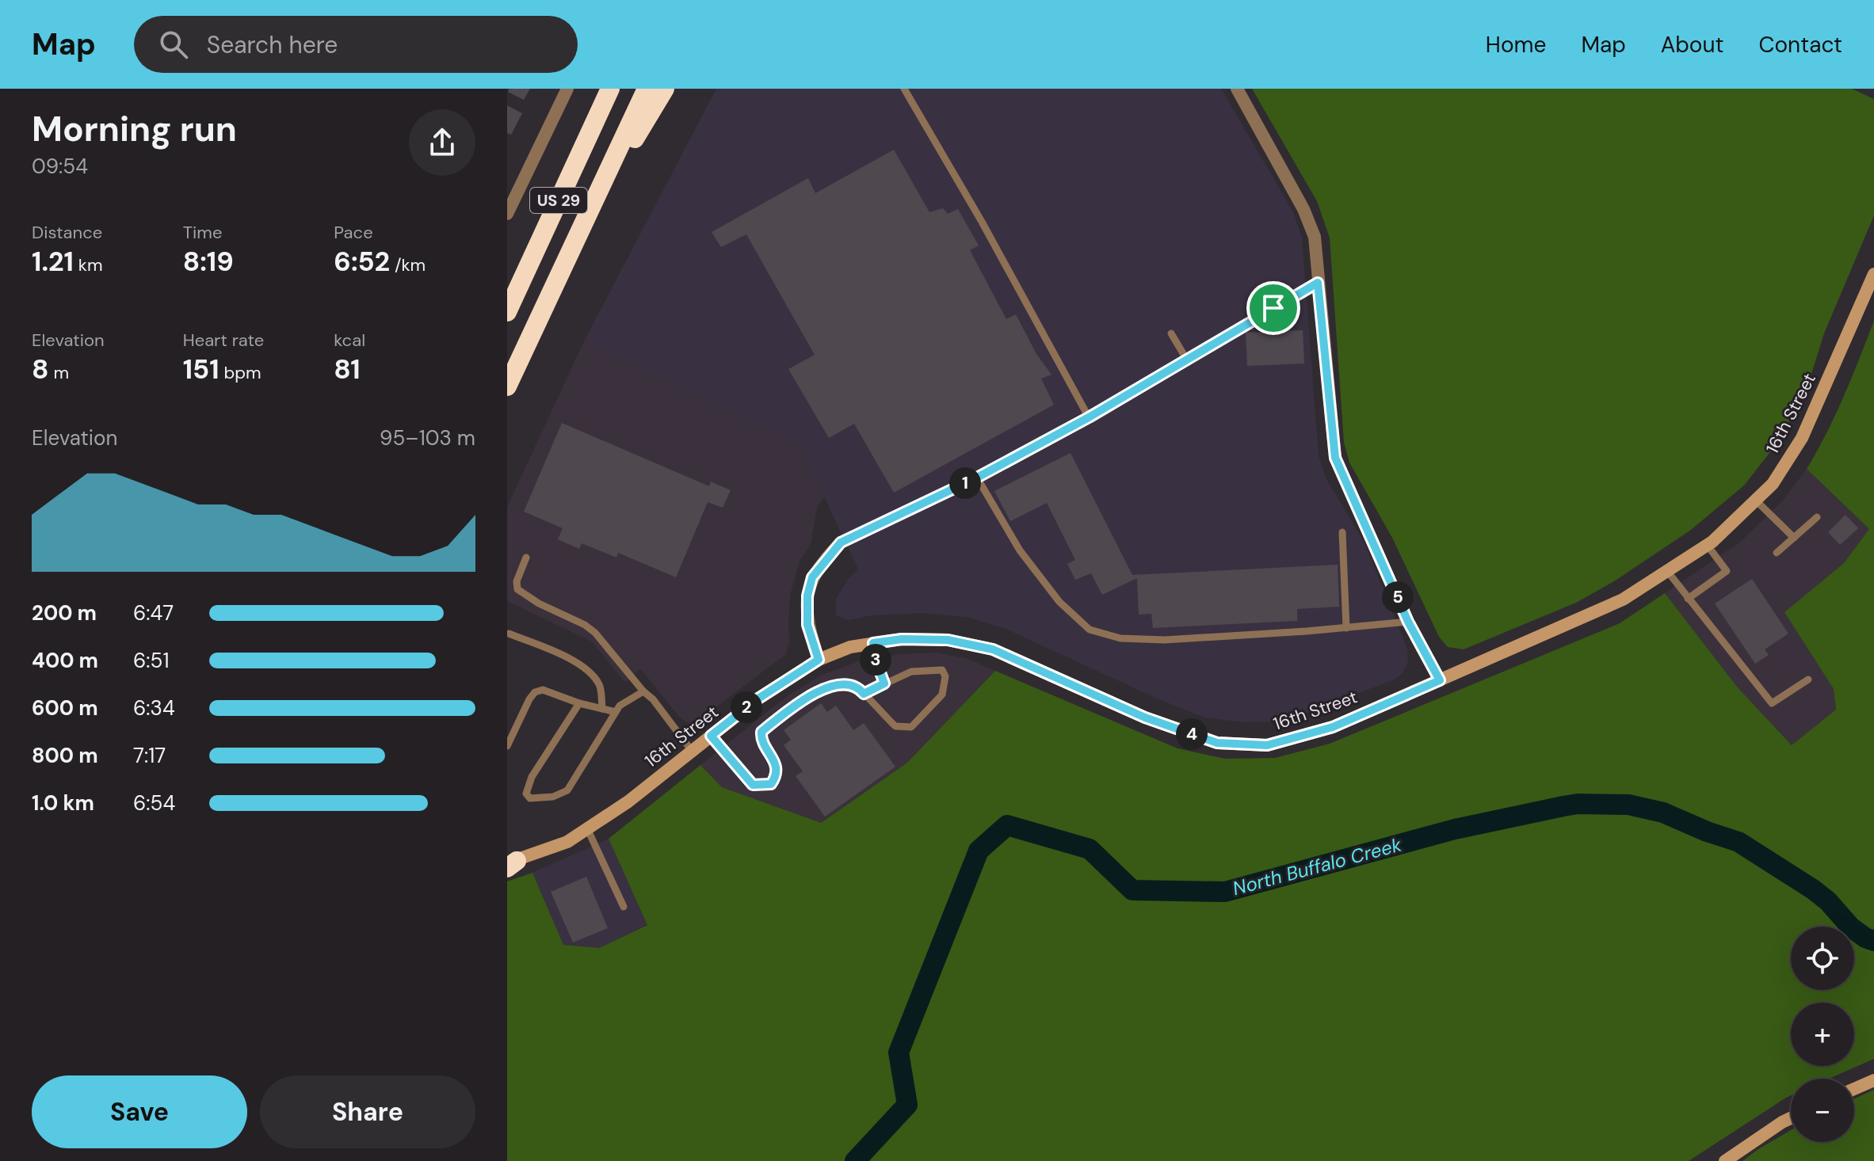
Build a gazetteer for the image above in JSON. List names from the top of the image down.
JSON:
{
  "streets": {
    "highway": ["US 29"],
    "street": ["16th Street"]
  },
  "water": ["North Buffalo Creek"],
  "page": {
    "header": "Map",
    "search": "Search here",
    "nav": [
      "Home",
      "Map",
      "About",
      "Contact"
    ],
    "heading": ["Morning run", "09:54"],
    "stats": [
      ["Distance", "1.21 km"],
      ["Time", "8:19"],
      ["Pace", "6:52 /km"],
      ["Elevation", "8 m"],
      ["Heart rate", "151 bpm"],
      ["kcal", "81"]
    ],
    "chart": ["Elevation", "95–103 m"],
    "pins": [
      "1",
      "5",
      "3",
      "2",
      "4"
    ],
    "list": [
      {
        "name": "200 m",
        "note": "6:47"
      },
      {
        "name": "400 m",
        "note": "6:51"
      },
      {
        "name": "600 m",
        "note": "6:34"
      },
      {
        "name": "800 m",
        "note": "7:17"
      },
      {
        "name": "1.0 km",
        "note": "6:54"
      }
    ],
    "map_buttons": ["+", "−"],
    "buttons": ["Save", "Share"]
  }
}
